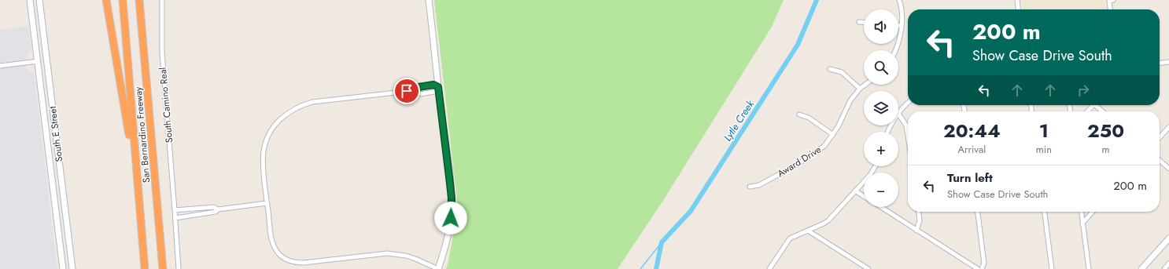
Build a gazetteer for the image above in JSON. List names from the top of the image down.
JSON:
{
  "streets": {
    "highway": ["San Bernardino Freeway"],
    "main road": ["South E Street"],
    "street": ["South Camino Real", "Award Drive"]
  },
  "water": ["Lytle Creek"],
  "page": {
    "map_buttons": ["+", "−"],
    "turn": ["200 m", "Show Case Drive South"],
    "eta": [
      "20:44",
      "Arrival",
      "1",
      "min",
      "250",
      "m"
    ],
    "list": [
      {
        "name": "Turn left",
        "note": "Show Case Drive South",
        "value": "200 m"
      }
    ]
  }
}
